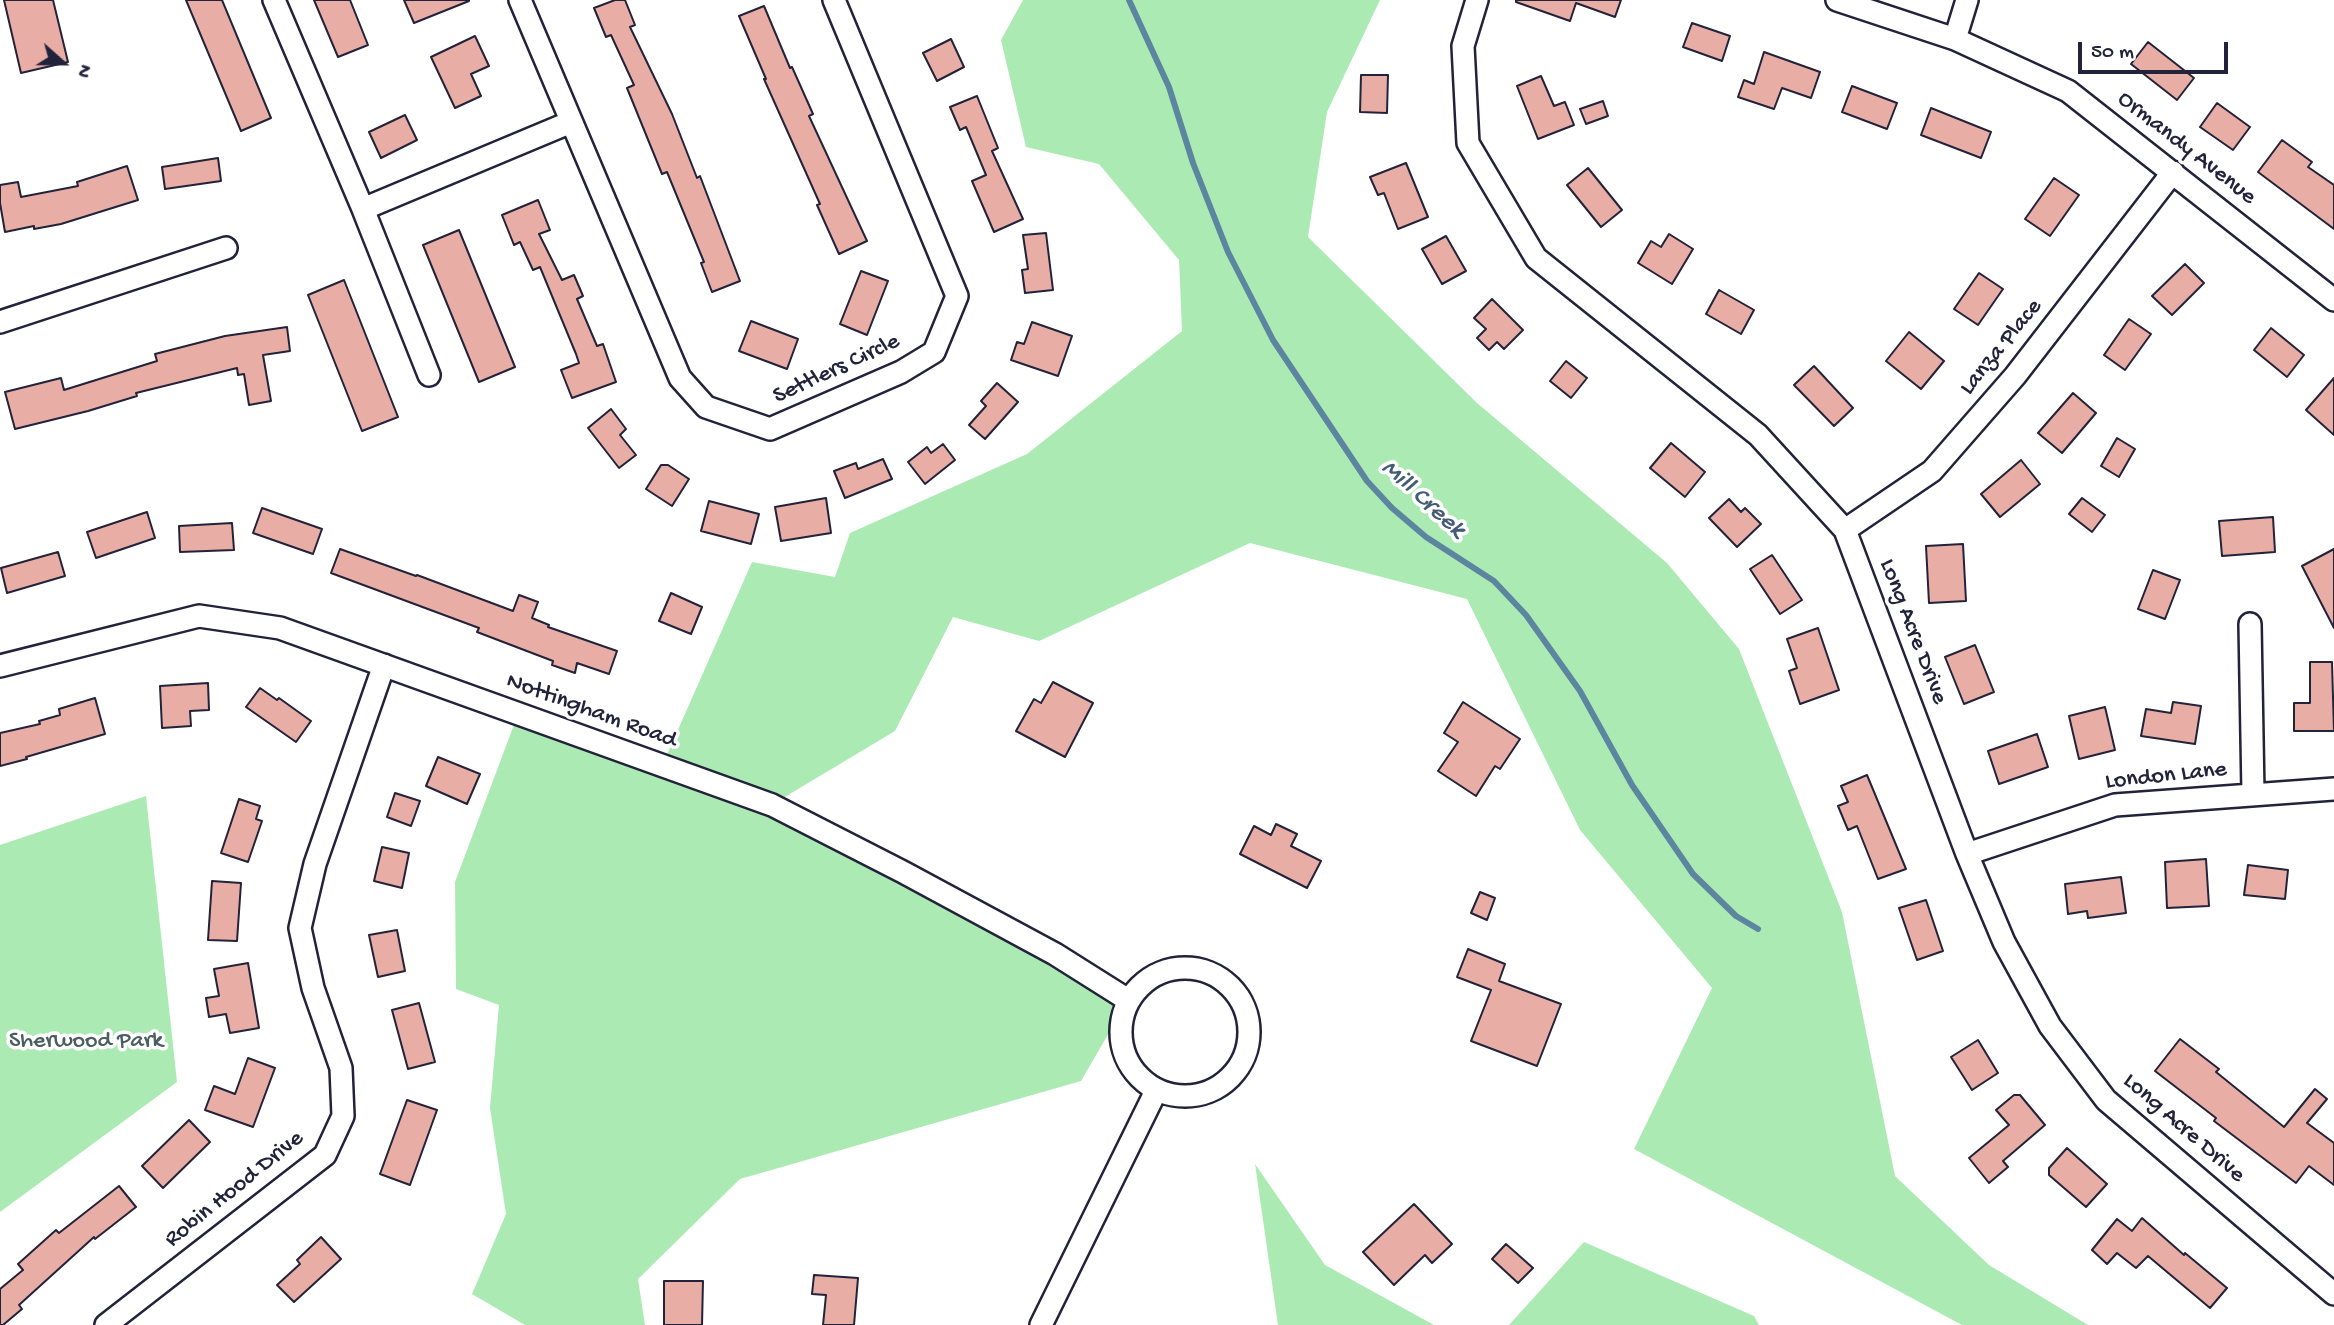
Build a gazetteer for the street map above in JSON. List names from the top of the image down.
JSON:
{
  "streets": {
    "street": [
      "Ormandy Avenue",
      "Lanza Place",
      "Settlers Circle",
      "Long Acre Drive",
      "Nottingham Road",
      "London Lane",
      "Robin Hood Drive"
    ]
  },
  "crossings": [
    ["Ormandy Avenue", "Lanza Place"],
    ["Lanza Place", "Long Acre Drive"],
    ["Long Acre Drive", "London Lane"],
    ["Nottingham Road", "Robin Hood Drive"]
  ],
  "water": ["Mill Creek"],
  "parks": ["Sherwood Park"],
  "scale_bar": "50 m",
  "north": "right"
}
